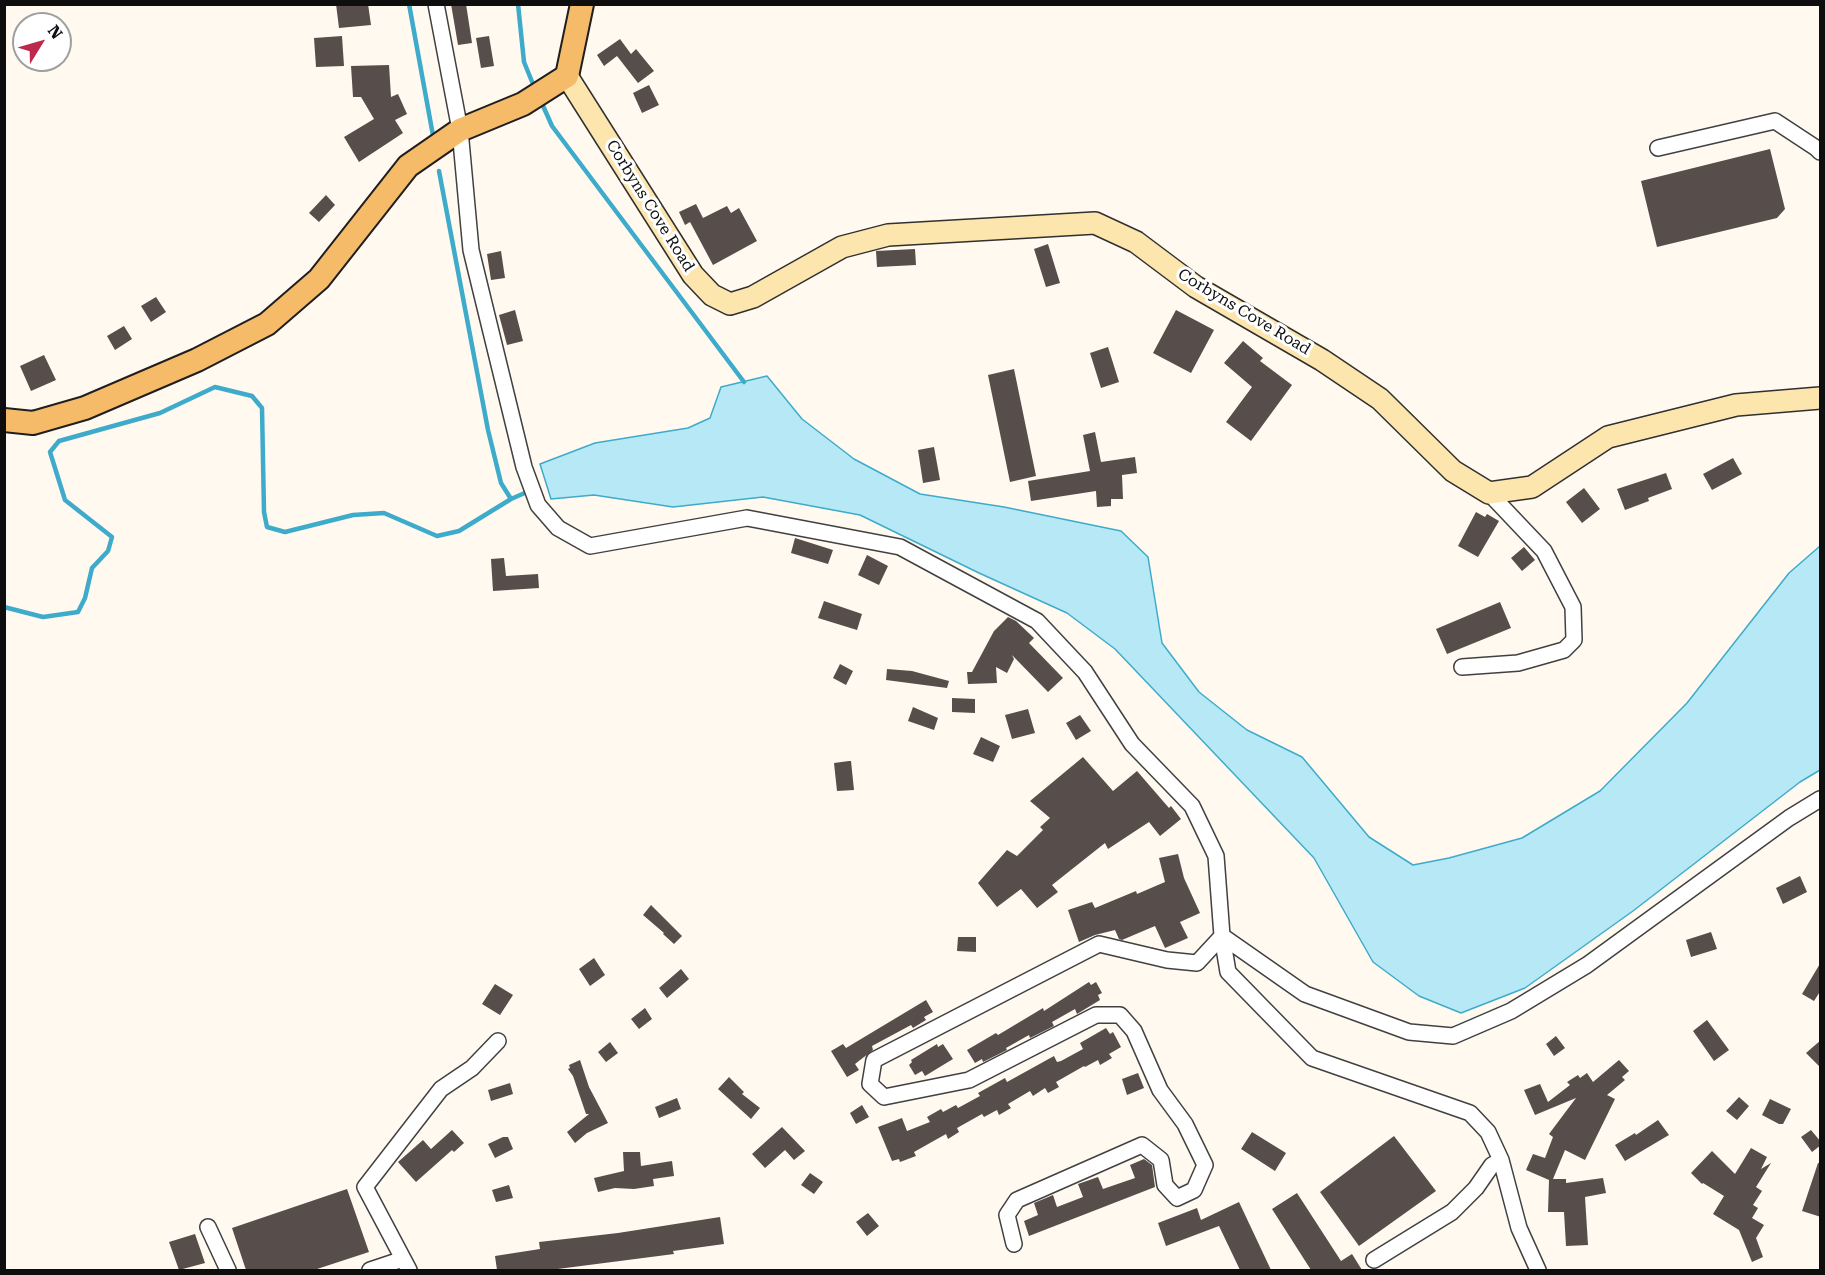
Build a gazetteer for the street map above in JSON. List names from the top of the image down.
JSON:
{
  "streets": {
    "main road": ["Corbyns Cove Road"]
  },
  "north": "top right"
}
